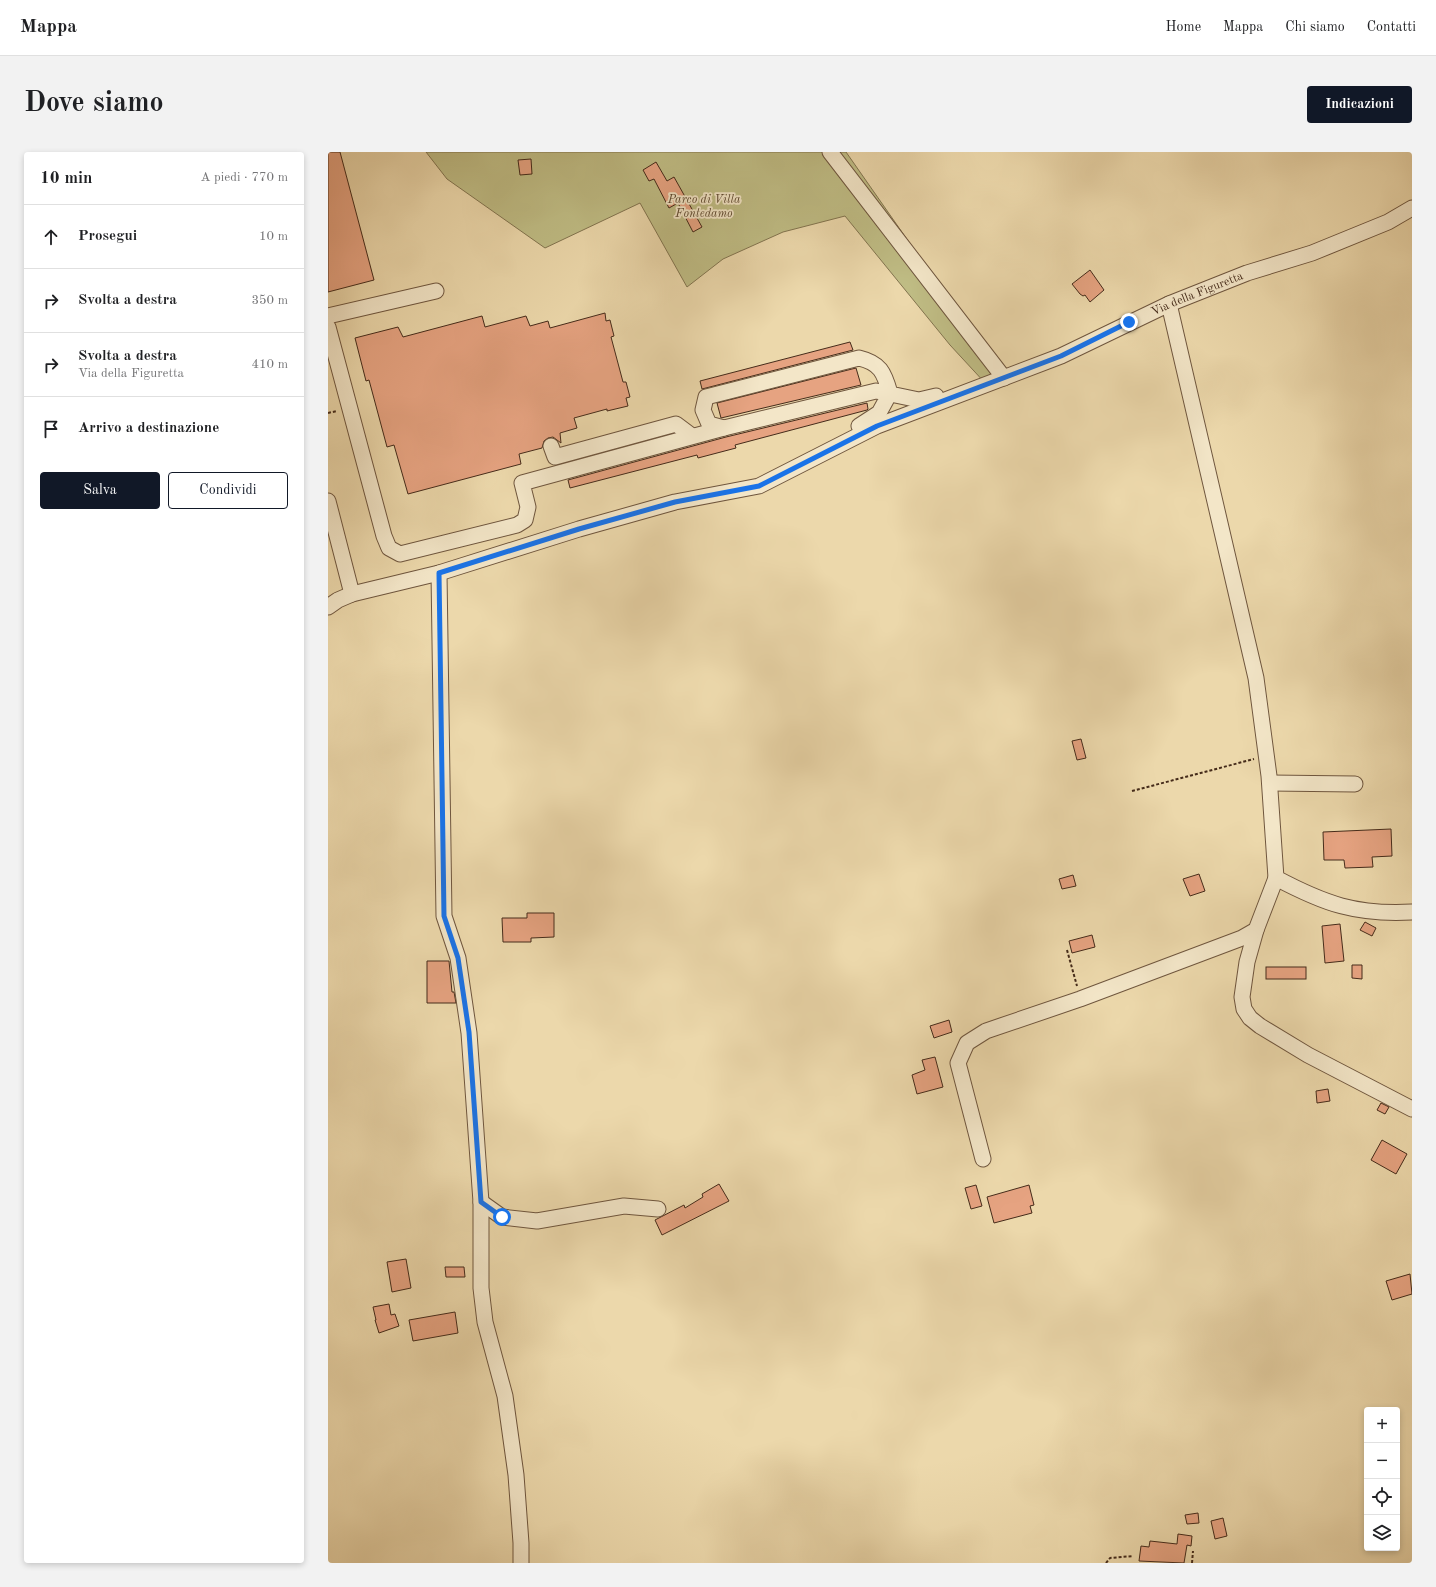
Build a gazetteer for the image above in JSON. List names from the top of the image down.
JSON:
{
  "streets": {
    "street": ["Via della Figuretta"]
  },
  "parks": ["Parco di Villa Fontedamo"],
  "page": {
    "header": "Mappa",
    "nav": [
      "Home",
      "Mappa",
      "Chi siamo",
      "Contatti"
    ],
    "buttons": [
      "Indicazioni",
      ["Salva", "Condividi"]
    ],
    "title": "Dove siamo",
    "heading": ["10 min", "A piedi · 770 m"],
    "list": [
      ["Prosegui", "10 m"],
      ["Svolta a destra", "350 m"],
      ["Svolta a destra", "Via della Figuretta", "410 m"],
      "Arrivo a destinazione"
    ],
    "map_buttons": ["+", "−"]
  }
}
